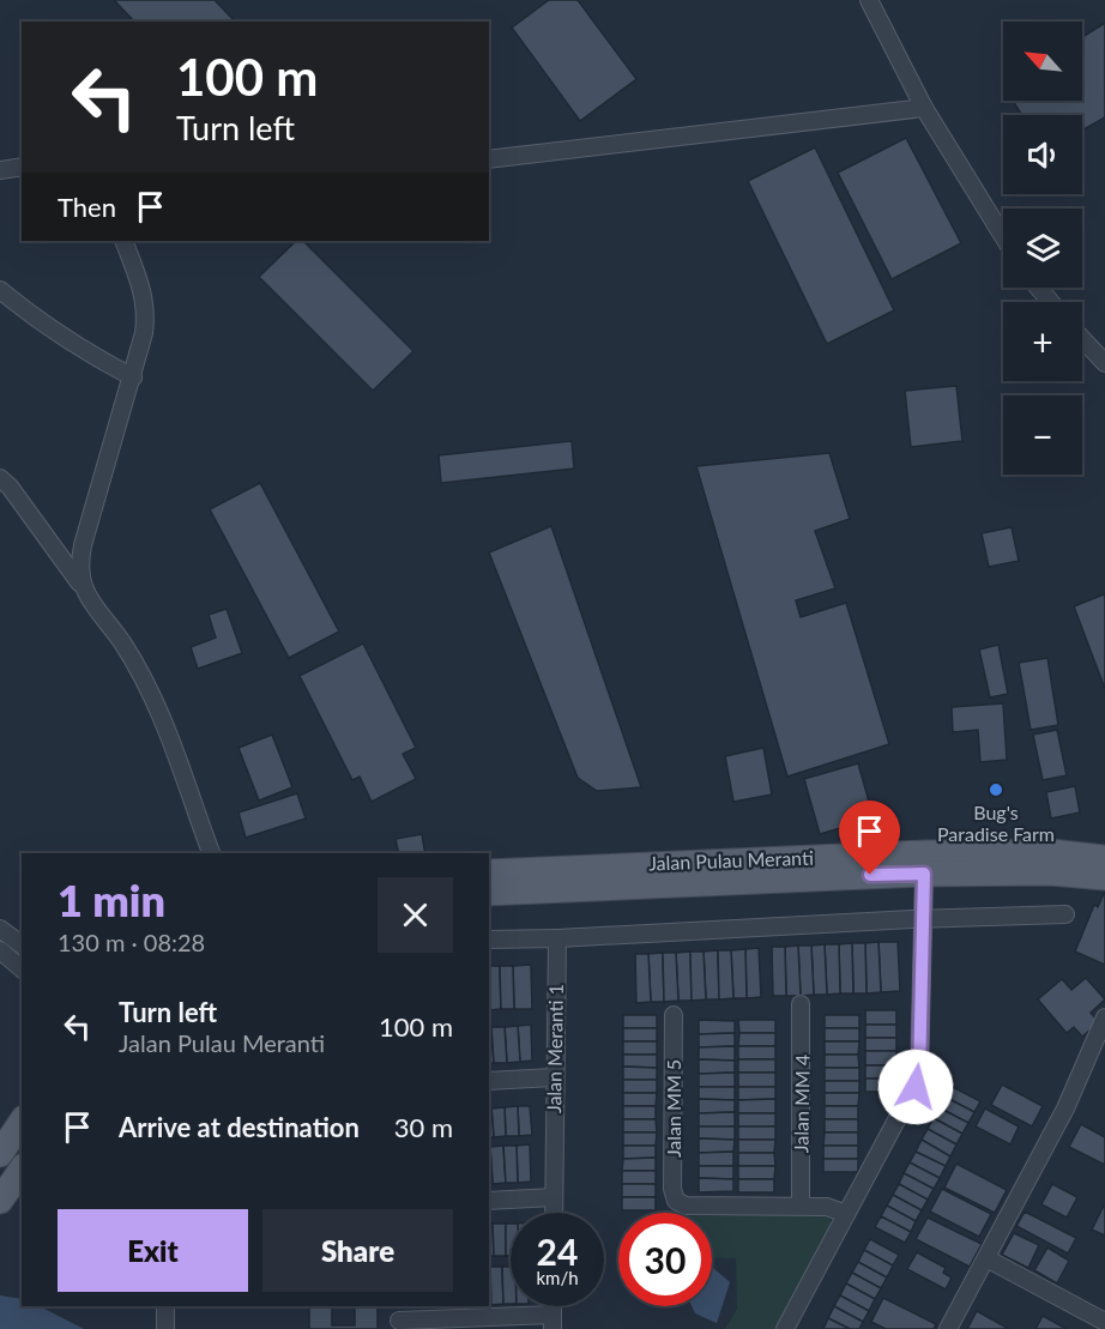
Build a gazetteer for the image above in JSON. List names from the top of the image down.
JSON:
{
  "streets": {
    "main road": ["Jalan Pulau Meranti"],
    "street": ["Jalan Meranti 1", "Jalan MM 4", "Jalan MM 5"]
  },
  "crossings": [
    ["Jalan MM 4", "Jalan MM 5"]
  ],
  "places": ["Bug's Paradise Farm"],
  "north": "top left",
  "page": {
    "map_buttons": ["+", "−"],
    "turn": ["100 m", "Turn left"],
    "then": "Then",
    "heading": ["1 min", "130 m · 08:28"],
    "list": [
      {
        "name": "Turn left",
        "note": "Jalan Pulau Meranti",
        "value": "100 m"
      },
      {
        "name": "Arrive at destination",
        "value": "30 m"
      }
    ],
    "buttons": ["Exit", "Share"],
    "speed": "24 km/h",
    "limit": "30"
  }
}
